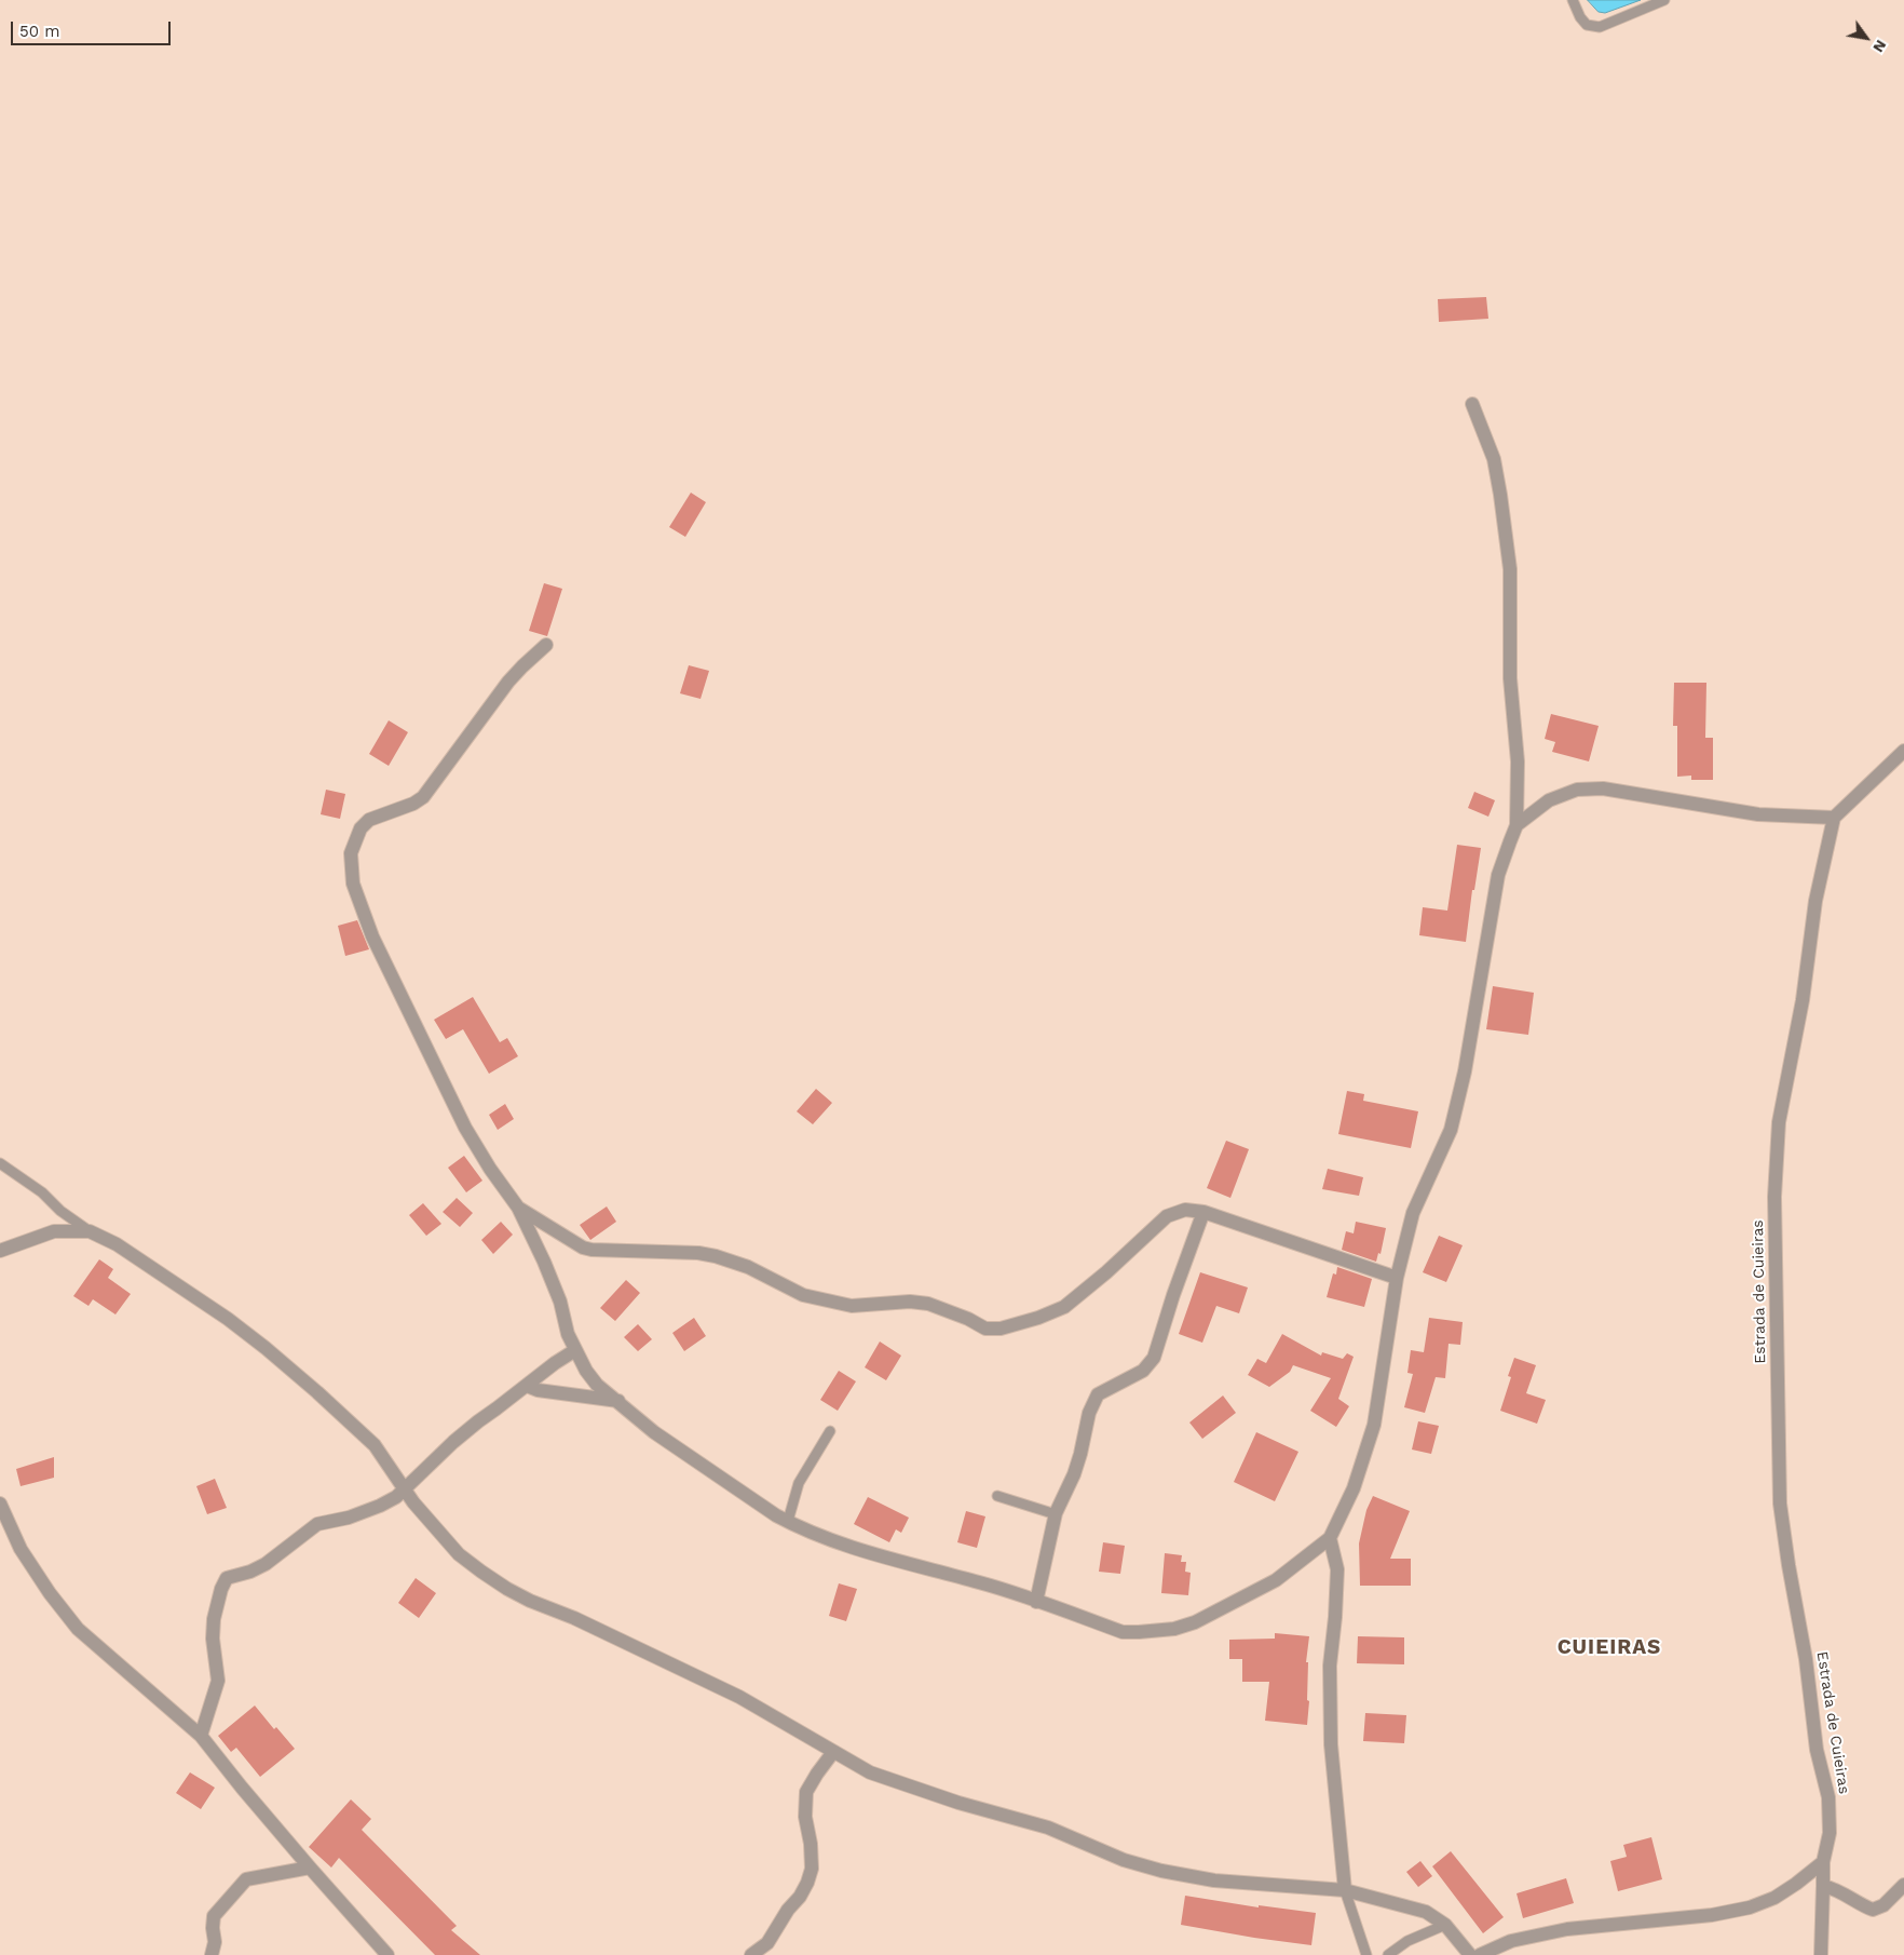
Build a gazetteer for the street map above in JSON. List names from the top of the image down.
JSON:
{
  "streets": {
    "street": ["Estrada de Cuieiras"]
  },
  "districts": ["CUIEIRAS"],
  "scale_bar": "50 m",
  "north": "bottom right"
}
